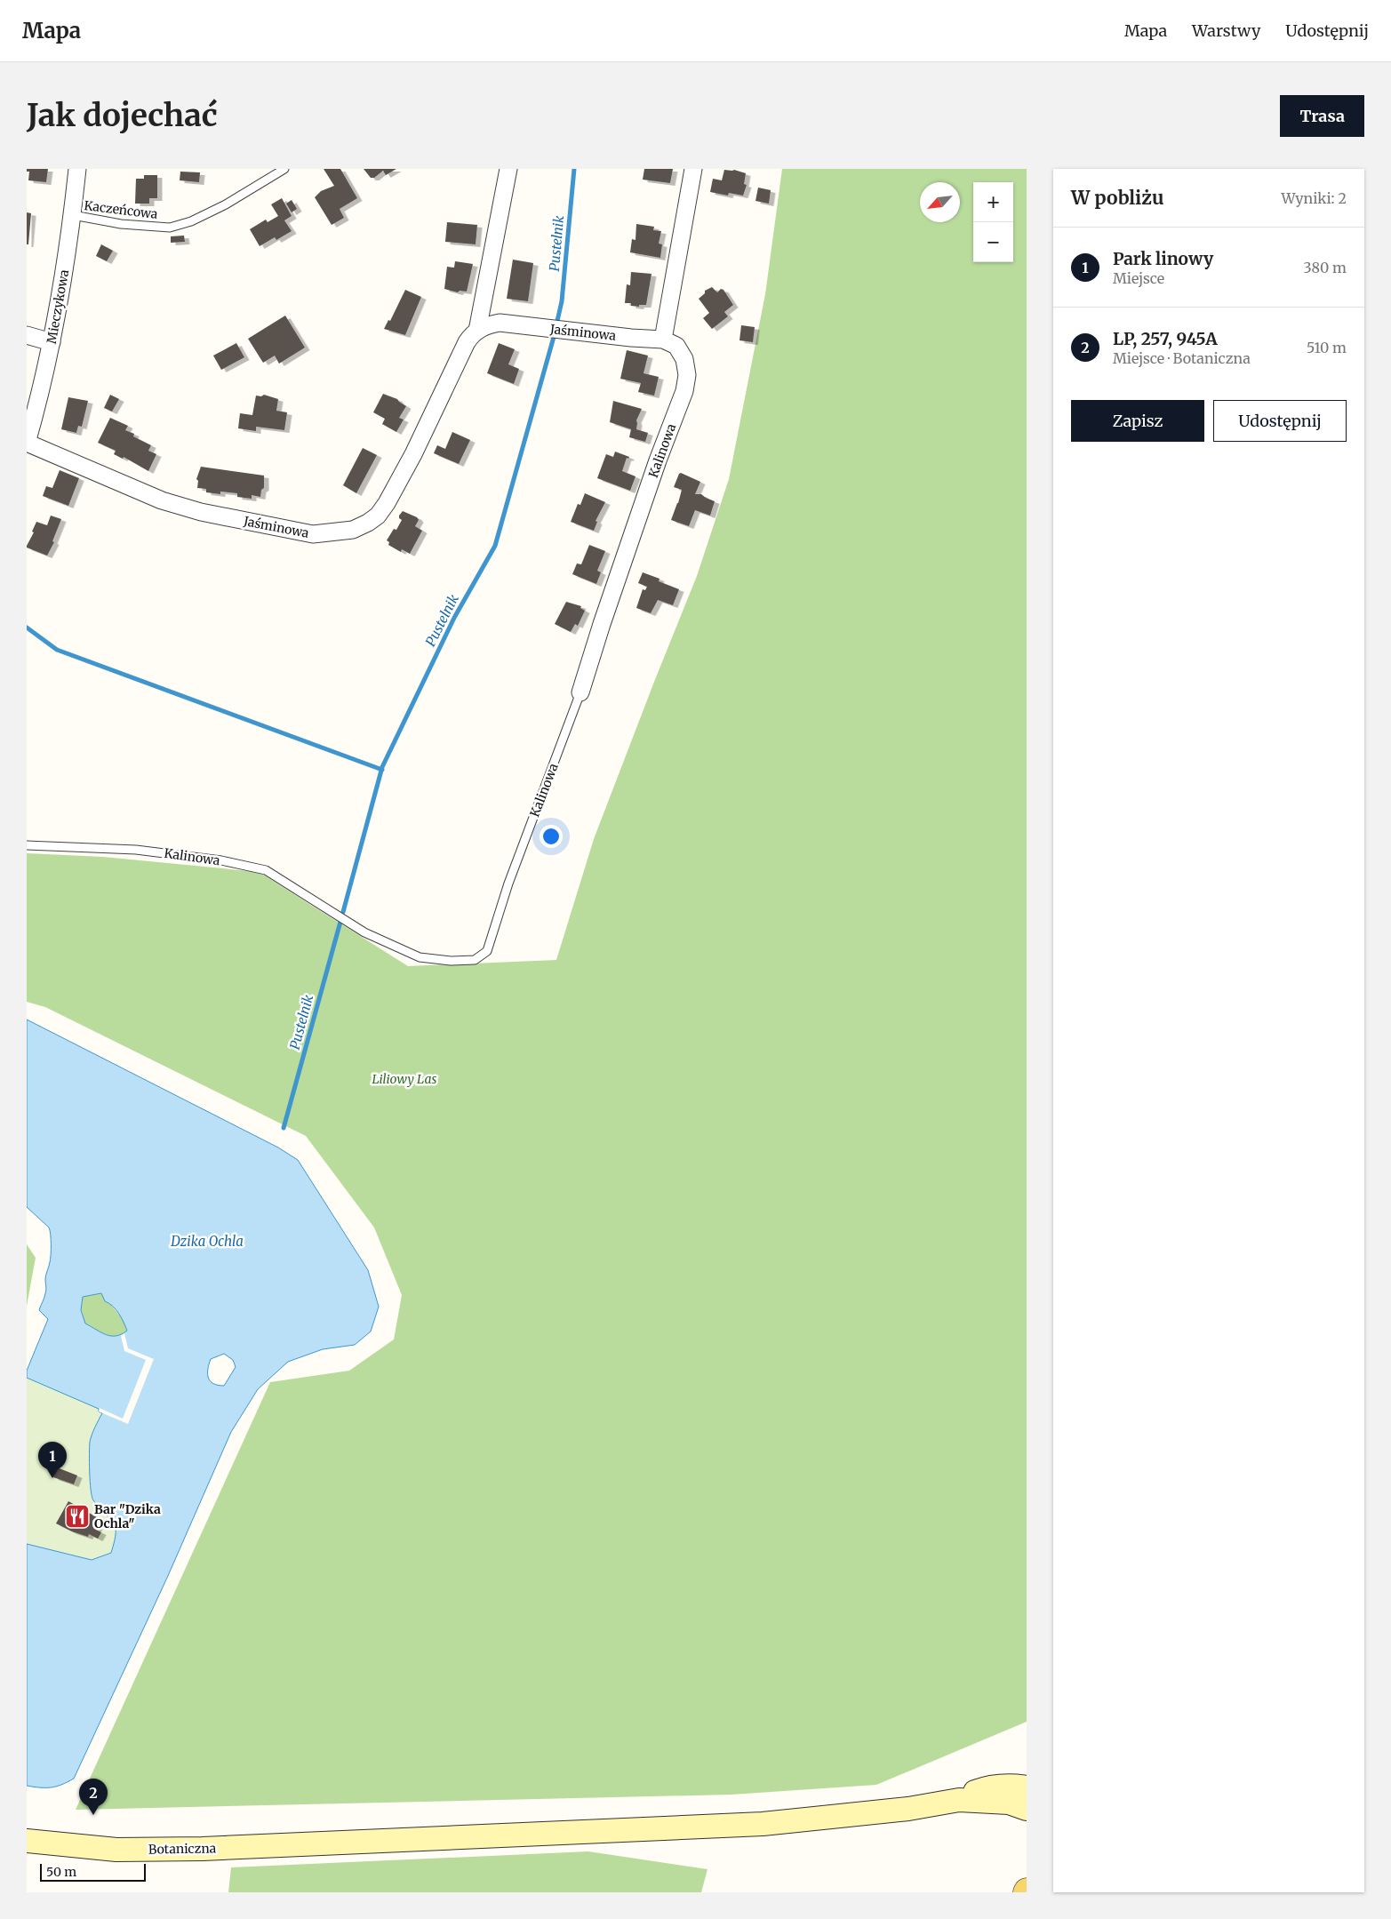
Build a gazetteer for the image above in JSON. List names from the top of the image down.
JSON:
{
  "streets": {
    "main road": ["Botaniczna"],
    "street": ["Mieczykowa", "Jaśminowa", "Kalinowa"],
    "lane": ["Kaczeńcowa"]
  },
  "crossings": [
    ["Kaczeńcowa", "Mieczykowa"],
    ["Mieczykowa", "Jaśminowa"],
    ["Jaśminowa", "Kalinowa"]
  ],
  "water": ["Pustelnik", "Dzika Ochla"],
  "parks": ["Liliowy Las"],
  "places": {
    "restaurant": ["Bar \"Dzika Ochla\""]
  },
  "scale_bar": "50 m",
  "north": "bottom left",
  "page": {
    "header": "Mapa",
    "nav": ["Mapa", "Warstwy", "Udostępnij"],
    "buttons": [
      "Trasa",
      ["Zapisz", "Udostępnij"]
    ],
    "title": "Jak dojechać",
    "heading": ["W pobliżu", "Wyniki: 2"],
    "map_buttons": ["+", "−"],
    "list": [
      {
        "mark": "1",
        "name": "Park linowy",
        "note": "Miejsce",
        "value": "380 m"
      },
      {
        "mark": "2",
        "name": "LP, 257, 945A",
        "note": "Miejsce · Botaniczna",
        "value": "510 m"
      }
    ],
    "pins": ["1", "2"],
    "scale": "50 m"
  }
}
